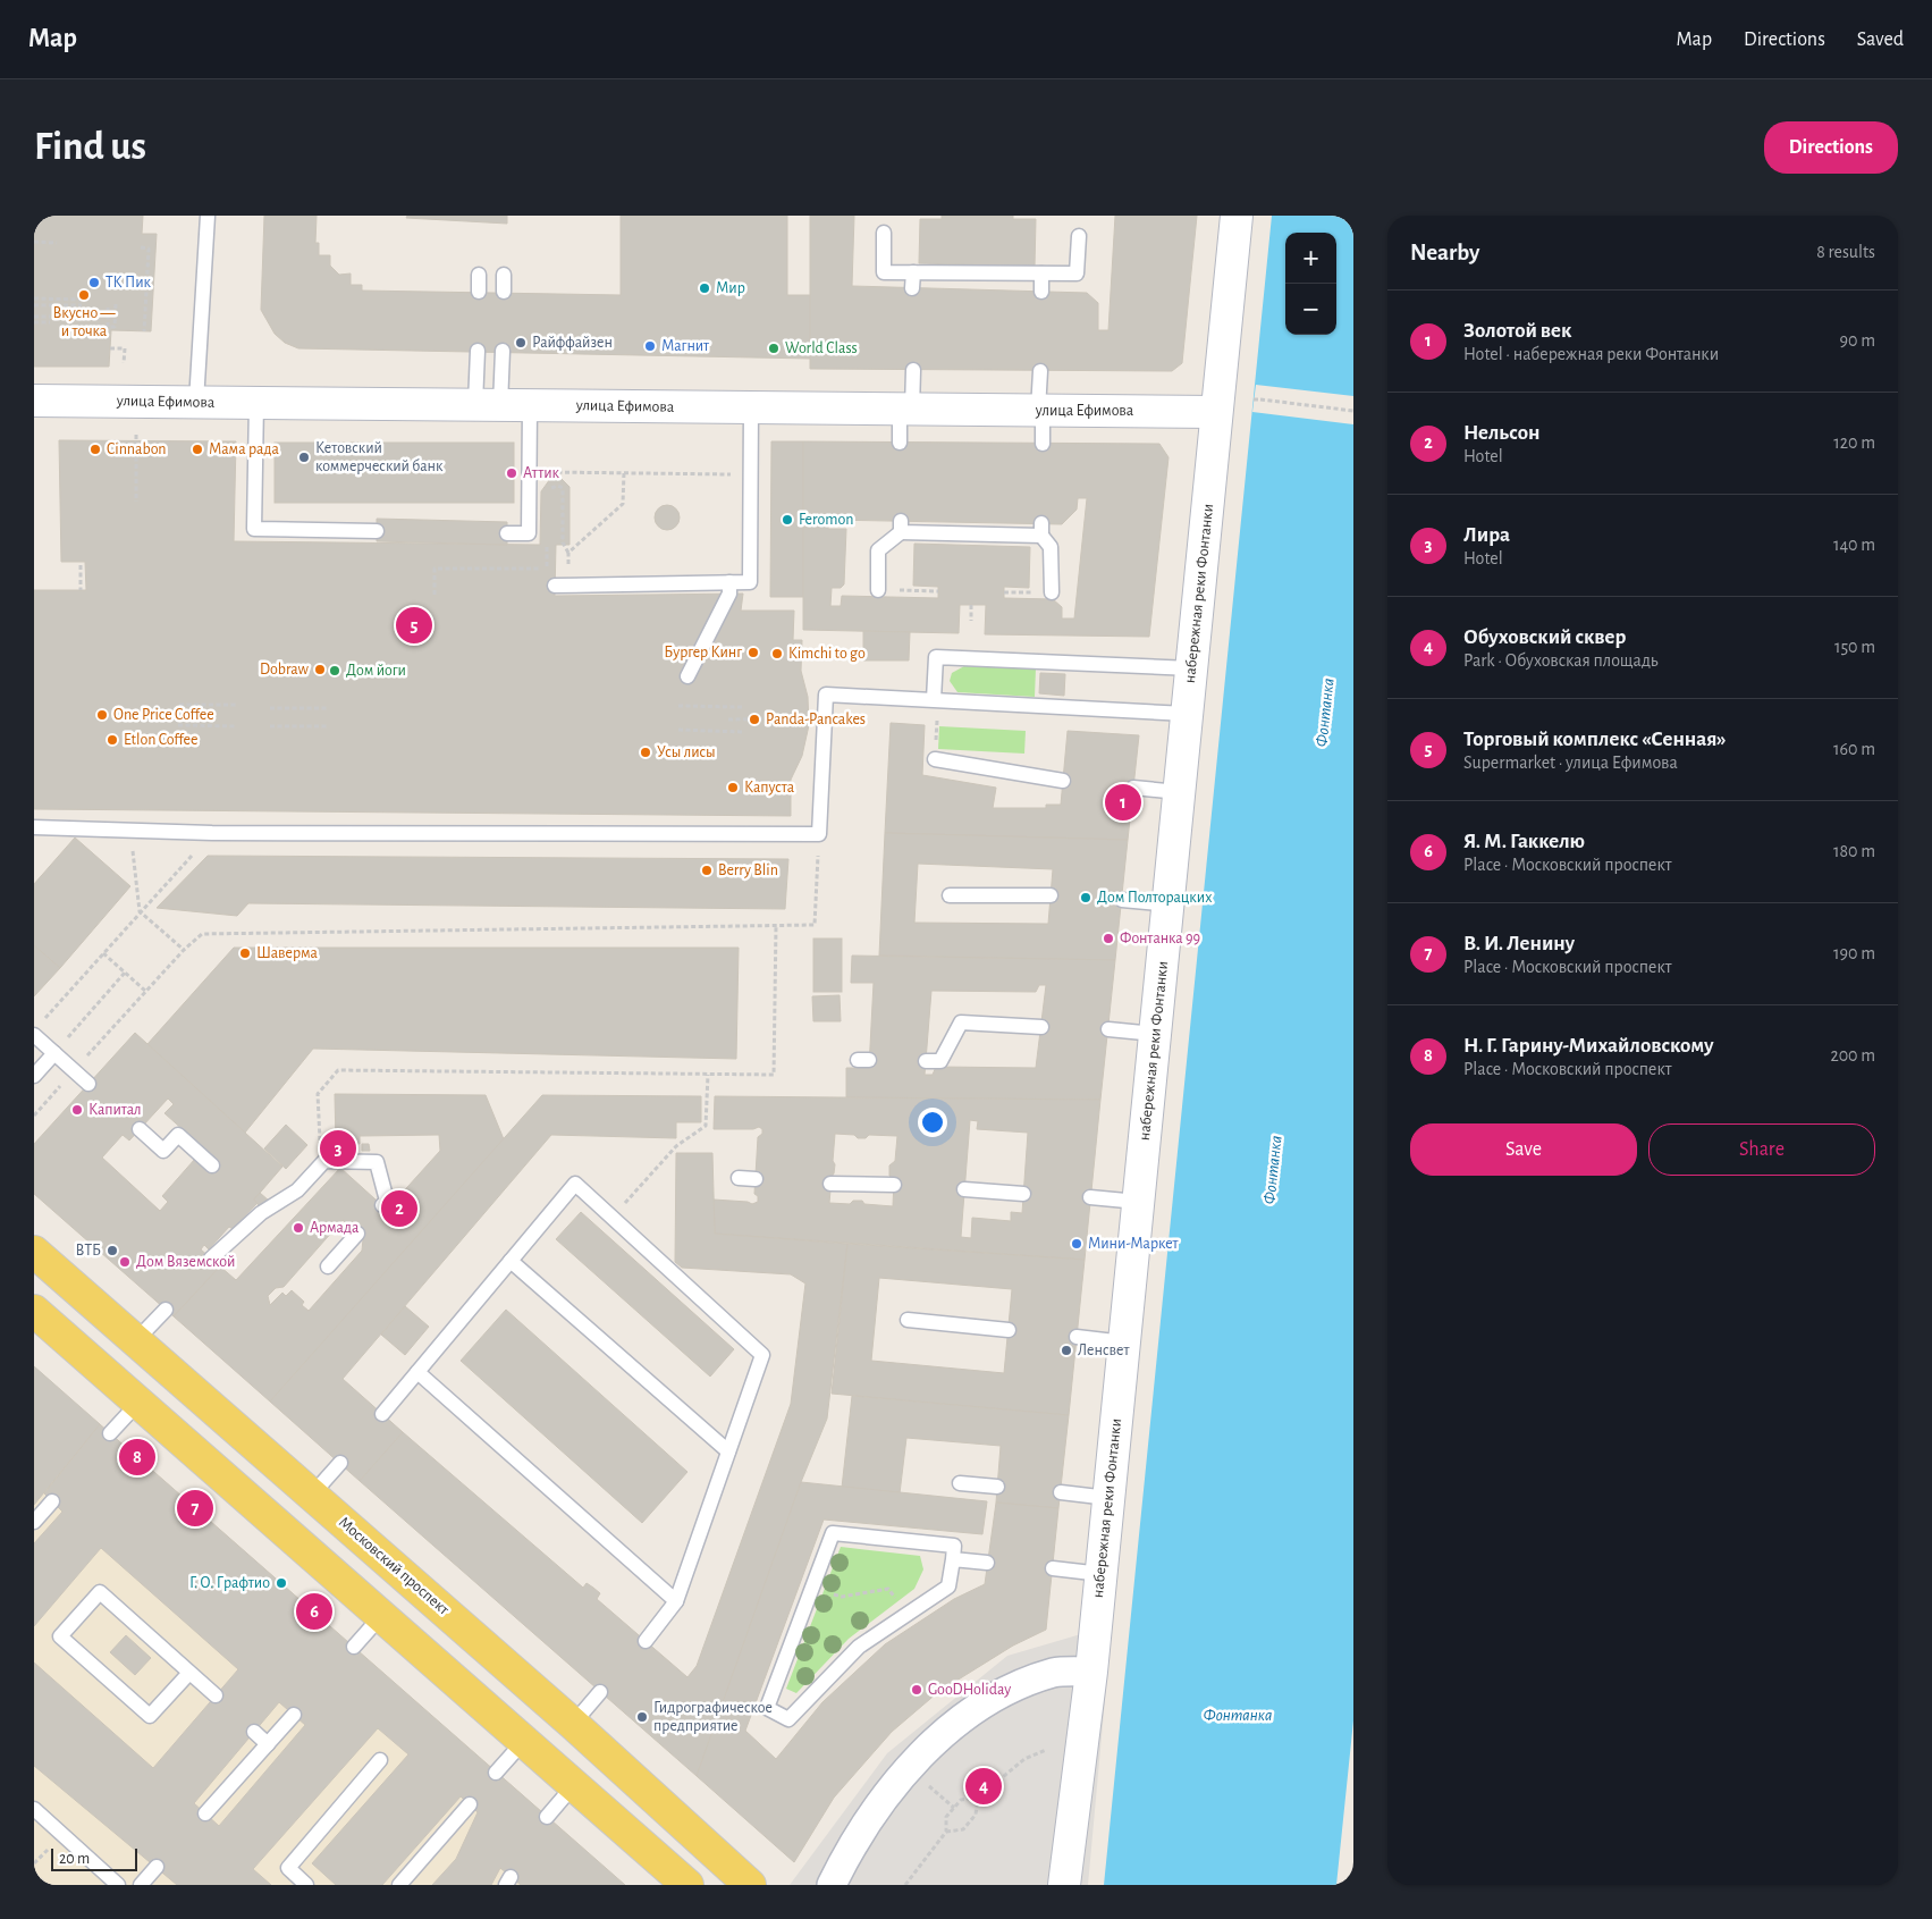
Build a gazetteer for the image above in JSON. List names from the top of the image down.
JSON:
{
  "streets": {
    "main road": ["улица Ефимова", "набережная реки Фонтанки", "Московский проспект"]
  },
  "crossings": [
    ["улица Ефимова", "набережная реки Фонтанки"]
  ],
  "water": ["Фонтанка"],
  "places": [
    "ТК Пик",
    "Мир",
    "Вкусно — и точка",
    "Райффайзен",
    "Магнит",
    "World Class",
    "Cinnabon",
    "Мама рада",
    "Кетовский коммерческий банк",
    "Аттик",
    "Feromon",
    "Бургер Кинг",
    "Kimchi to go",
    "Dobraw",
    "Дом йоги",
    "One Price Coffee",
    "Panda-Pancakes",
    "Etlon Coffee",
    "Усы лисы",
    "Капуста",
    "Berry Blin",
    "Дом Полторацких",
    "Фонтанка 99",
    "Шаверма",
    "Капитал",
    "Армада",
    "Мини-Маркет",
    "ВТБ",
    "Дом Вяземской",
    "Ленсвет",
    "Г. О. Графтио",
    "GooDHoliday",
    "Гидрографическое предприятие"
  ],
  "scale_bar": "20 m",
  "page": {
    "header": "Map",
    "nav": ["Map", "Directions", "Saved"],
    "buttons": [
      "Directions",
      ["Save", "Share"]
    ],
    "title": "Find us",
    "heading": ["Nearby", "8 results"],
    "map_buttons": ["+", "−"],
    "list": [
      {
        "mark": "1",
        "name": "Золотой век",
        "note": "Hotel · набережная реки Фонтанки",
        "value": "90 m"
      },
      {
        "mark": "2",
        "name": "Нельсон",
        "note": "Hotel",
        "value": "120 m"
      },
      {
        "mark": "3",
        "name": "Лира",
        "note": "Hotel",
        "value": "140 m"
      },
      {
        "mark": "4",
        "name": "Обуховский сквер",
        "note": "Park · Обуховская площадь",
        "value": "150 m"
      },
      {
        "mark": "5",
        "name": "Торговый комплекс «Сенная»",
        "note": "Supermarket · улица Ефимова",
        "value": "160 m"
      },
      {
        "mark": "6",
        "name": "Я. М. Гаккелю",
        "note": "Place · Московский проспект",
        "value": "180 m"
      },
      {
        "mark": "7",
        "name": "В. И. Ленину",
        "note": "Place · Московский проспект",
        "value": "190 m"
      },
      {
        "mark": "8",
        "name": "Н. Г. Гарину-Михайловскому",
        "note": "Place · Московский проспект",
        "value": "200 m"
      }
    ],
    "pins": [
      "5",
      "1",
      "3",
      "2",
      "8",
      "7",
      "6",
      "4"
    ],
    "scale": "20 m"
  }
}
